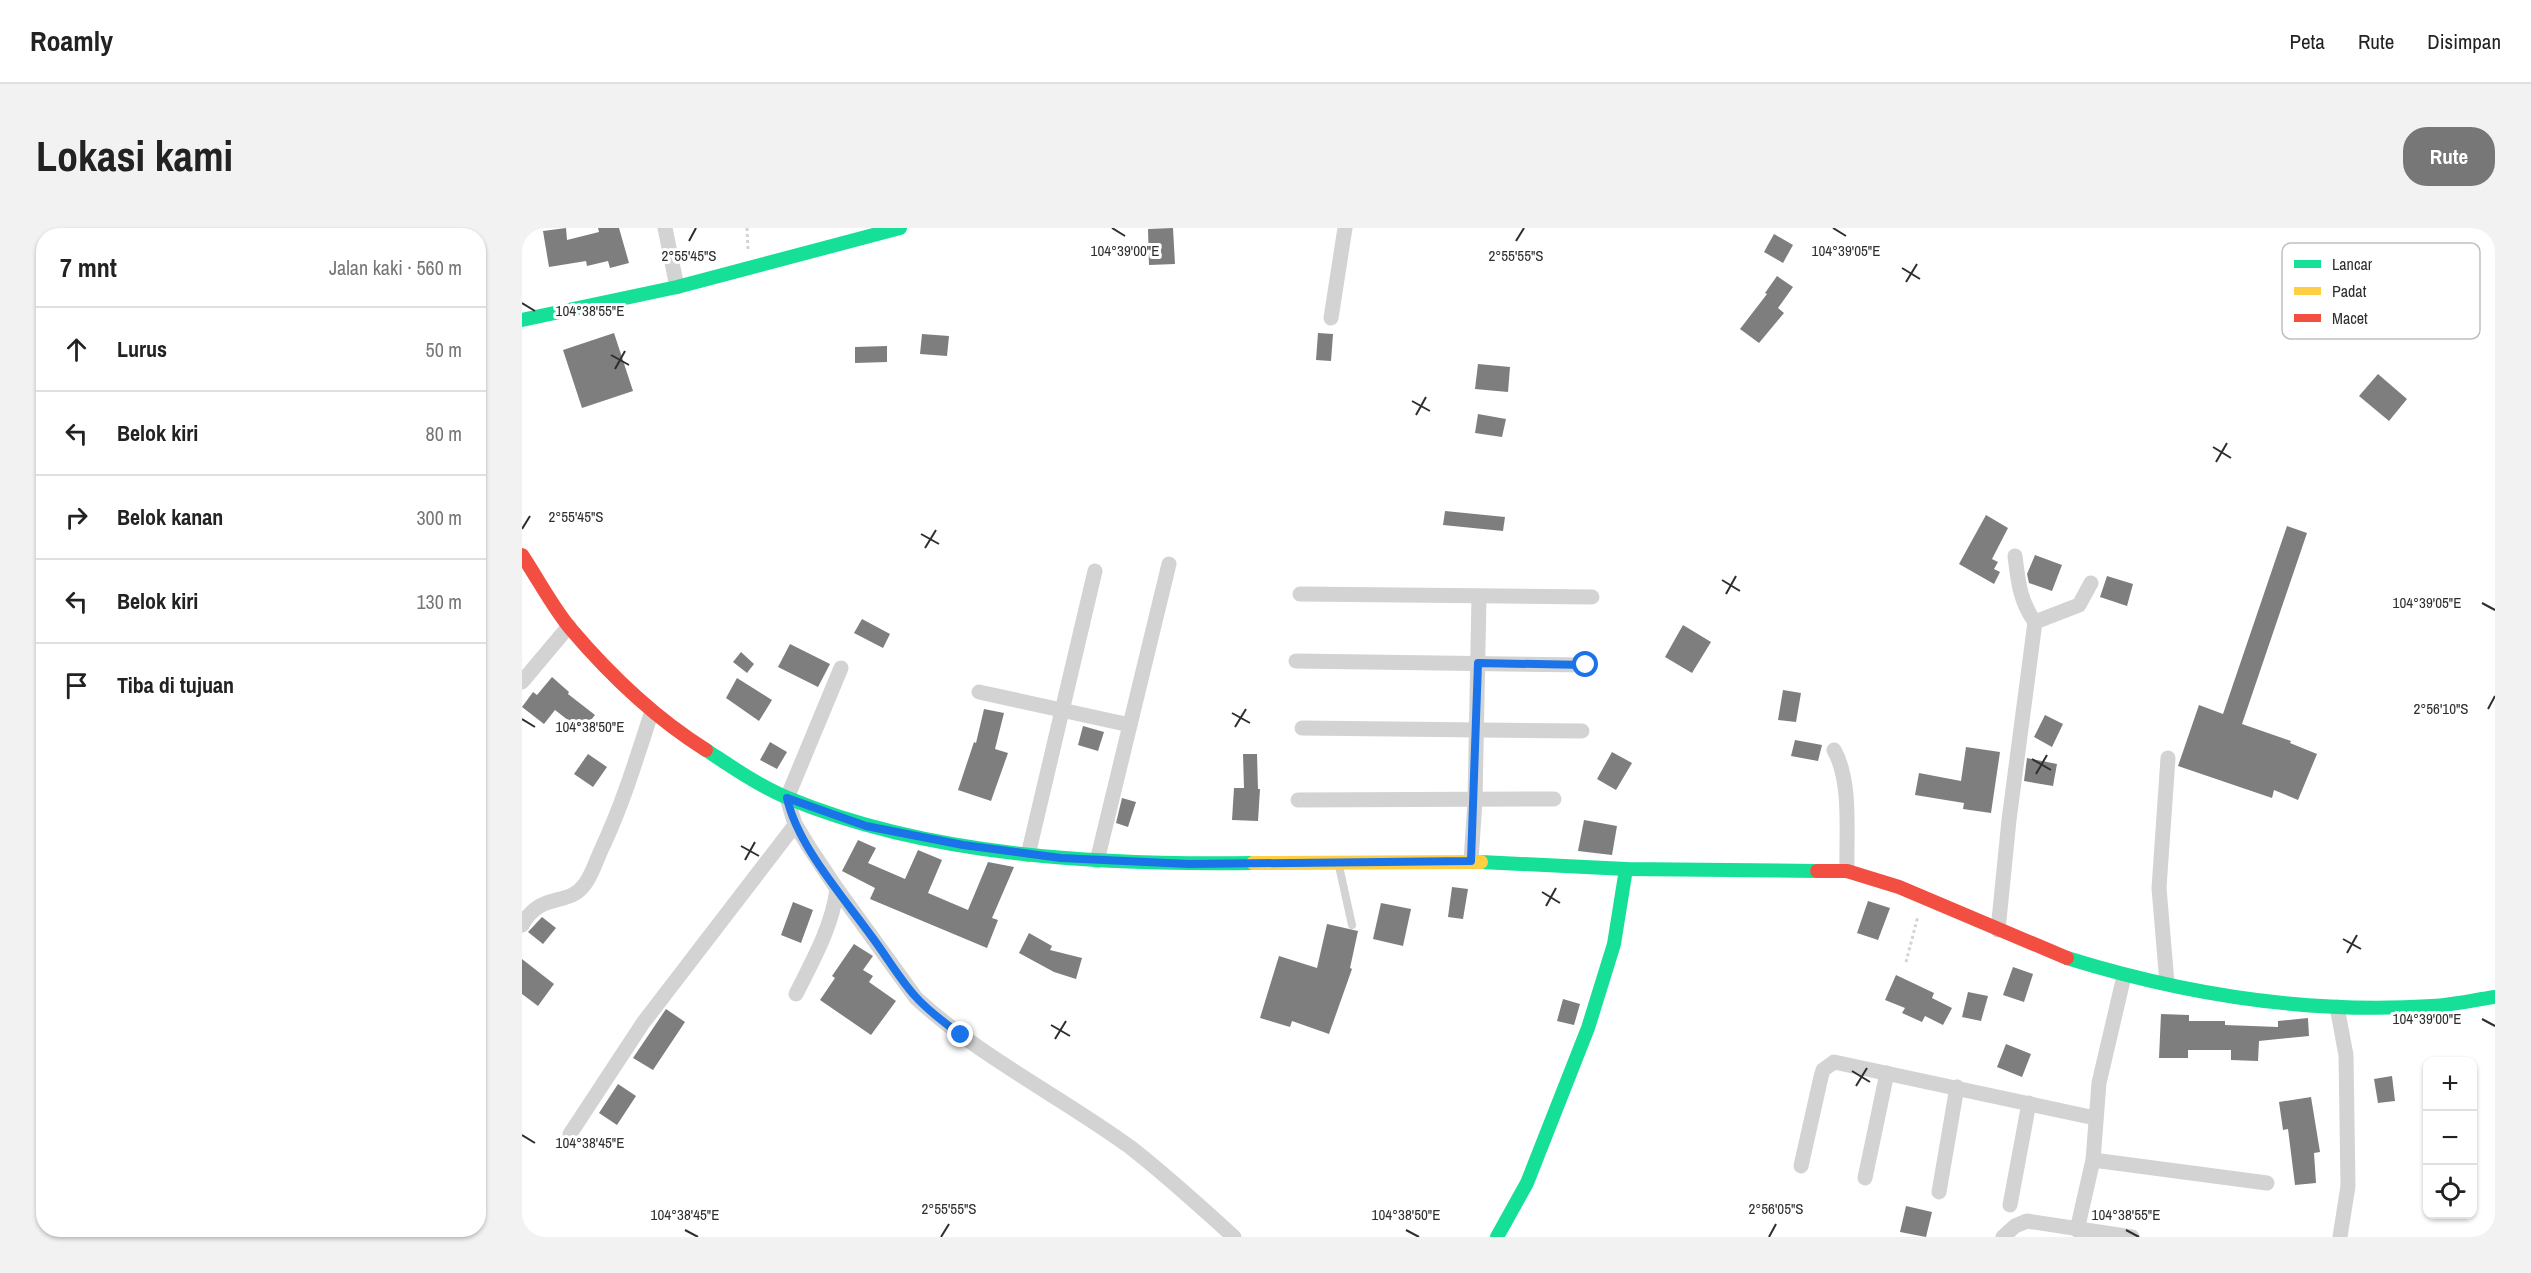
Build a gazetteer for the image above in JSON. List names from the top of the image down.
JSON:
{
  "legend": ["Lancar", "Padat", "Macet"],
  "page": {
    "header": "Roamly",
    "nav": ["Peta", "Rute", "Disimpan"],
    "buttons": "Rute",
    "title": "Lokasi kami",
    "heading": ["7 mnt", "Jalan kaki · 560 m"],
    "list": [
      ["Lurus", "50 m"],
      ["Belok kiri", "80 m"],
      ["Belok kanan", "300 m"],
      ["Belok kiri", "130 m"],
      "Tiba di tujuan"
    ],
    "map_buttons": ["+", "−"]
  },
  "coordinates": [
    "104°39'00\"E",
    "104°39'05\"E",
    "2°55'45\"S",
    "2°55'55\"S",
    "104°38'55\"E",
    "2°56'10\"S",
    "104°38'50\"E",
    "104°38'45\"E",
    "2°56'05\"S"
  ]
}
